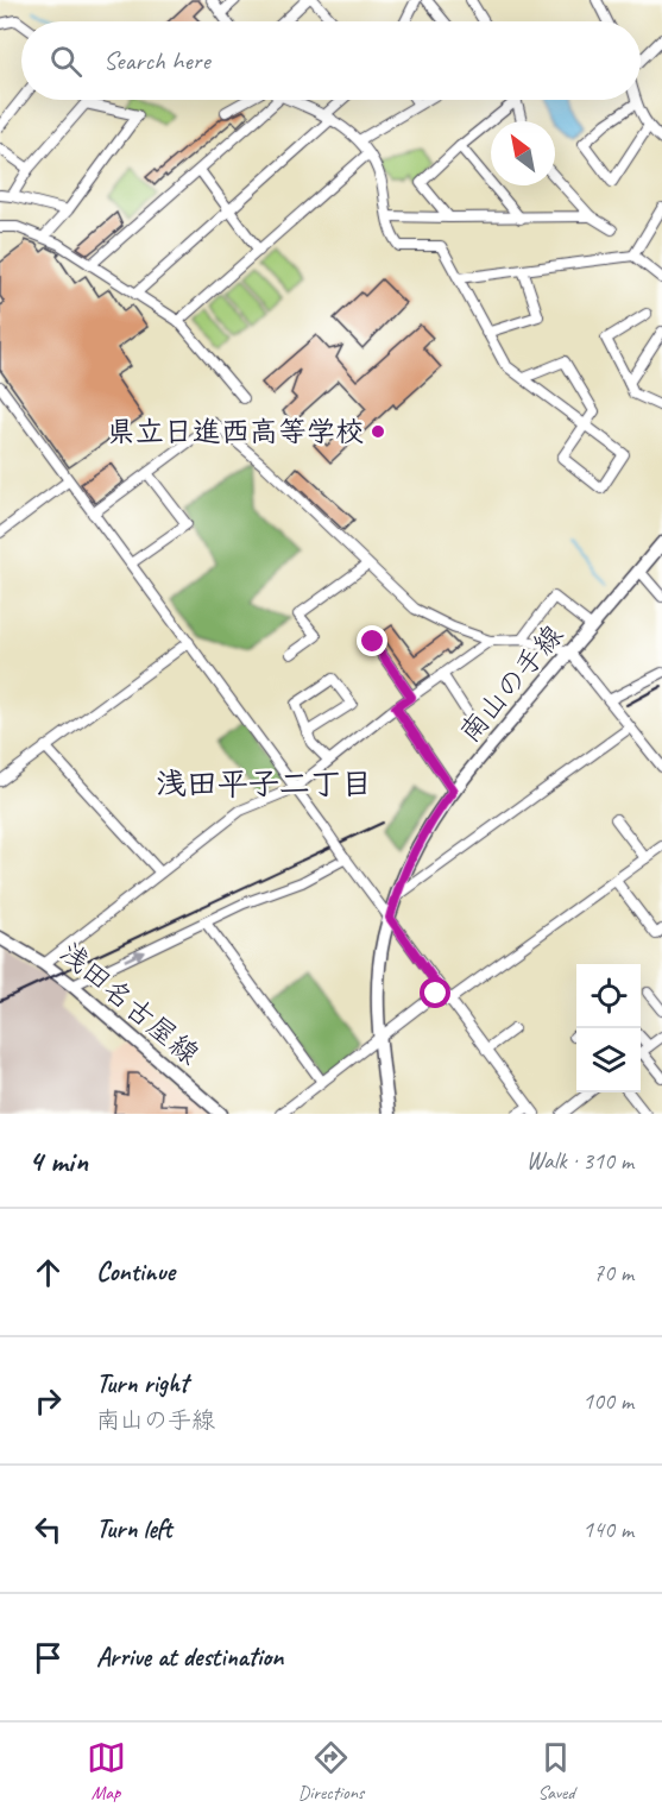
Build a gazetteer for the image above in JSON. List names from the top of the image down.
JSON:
{
  "streets": {
    "street": ["南山の手線", "浅田名古屋線"]
  },
  "districts": ["浅田平子二丁目"],
  "places": ["県立日進西高等学校"],
  "north": "top left",
  "page": {
    "search": "Search here",
    "heading": ["4 min", "Walk · 310 m"],
    "list": [
      ["Continue", "70 m"],
      ["Turn right", "南山の手線", "100 m"],
      ["Turn left", "140 m"],
      "Arrive at destination"
    ],
    "nav": ["Map", "Directions", "Saved"]
  }
}
